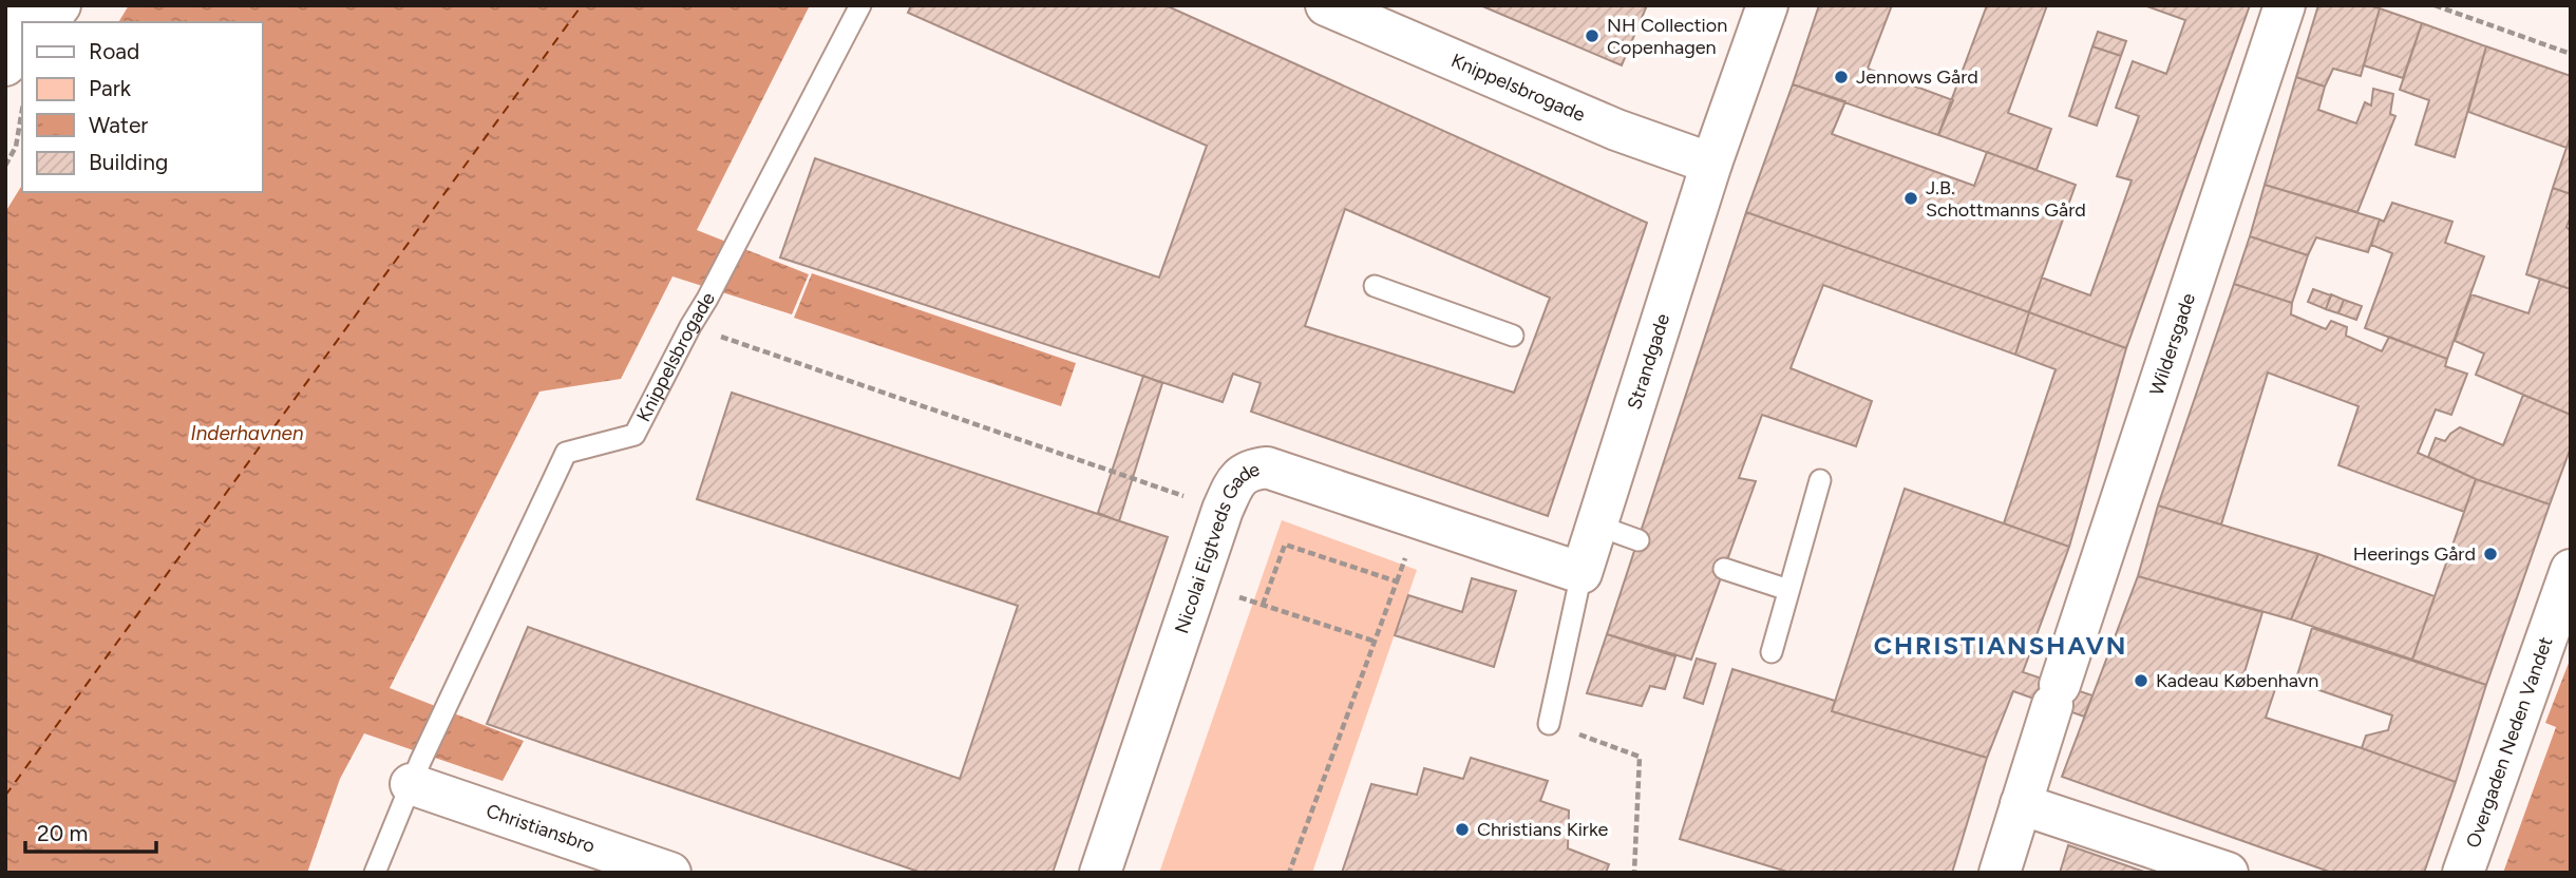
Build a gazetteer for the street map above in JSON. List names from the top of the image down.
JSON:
{
  "streets": {
    "street": [
      "Knippelsbrogade",
      "Wildersgade",
      "Strandgade",
      "Nicolai Eigtveds Gade",
      "Overgaden Neden Vandet",
      "Christiansbro"
    ]
  },
  "crossings": [
    ["Knippelsbrogade", "Strandgade"],
    ["Knippelsbrogade", "Christiansbro"],
    ["Strandgade", "Nicolai Eigtveds Gade"]
  ],
  "districts": ["CHRISTIANSHAVN"],
  "water": ["Inderhavnen"],
  "places": [
    "NH Collection Copenhagen",
    "Jennows Gård",
    "J.B. Schottmanns Gård",
    "Heerings Gård",
    "Kadeau København",
    "Christians Kirke"
  ],
  "legend": [
    "Road",
    "Park",
    "Water",
    "Building"
  ],
  "scale_bar": "20 m"
}
